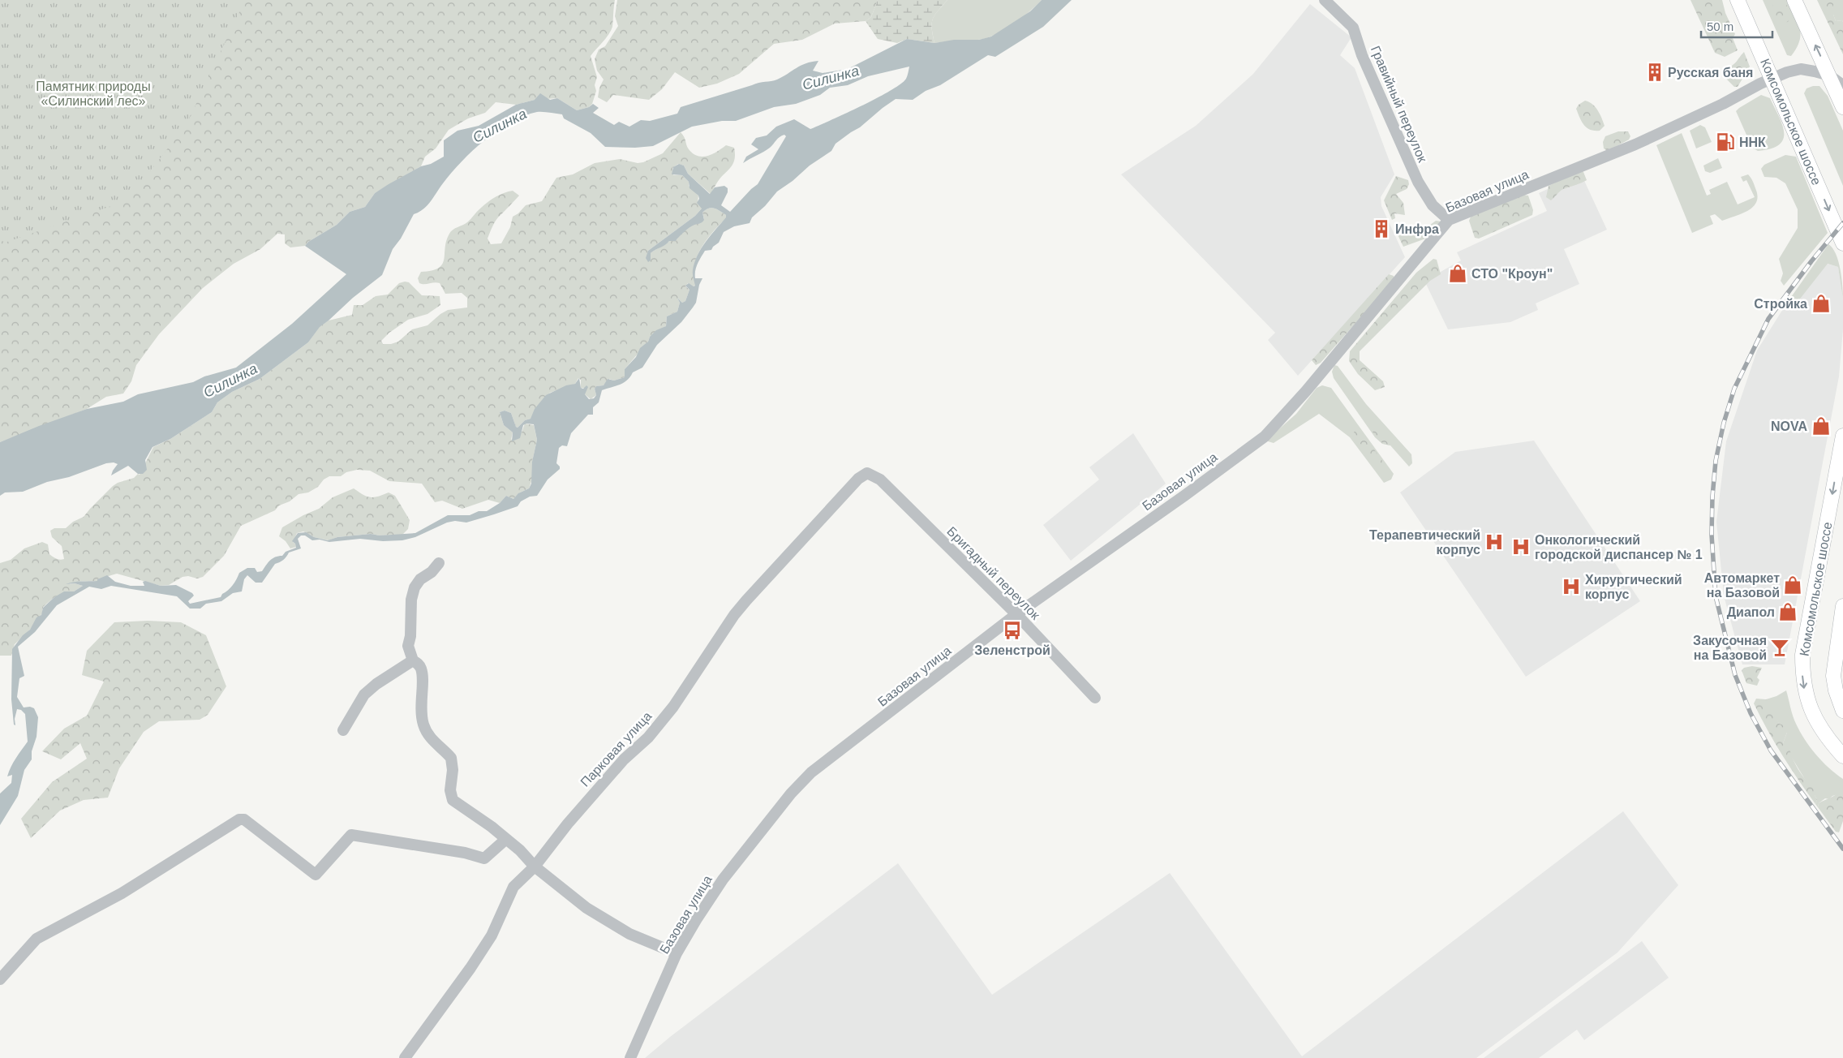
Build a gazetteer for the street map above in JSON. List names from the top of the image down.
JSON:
{
  "streets": {
    "main road": ["Комсомольское шоссе"],
    "street": [
      "Гравийный переулок",
      "Базовая улица",
      "Бригадный переулок",
      "Парковая улица"
    ]
  },
  "crossings": [
    ["Гравийный переулок", "Базовая улица"],
    ["Комсомольское шоссе", "Базовая улица"],
    ["Базовая улица", "Бригадный переулок"],
    ["Бригадный переулок", "Парковая улица"]
  ],
  "water": ["Силинка"],
  "parks": ["Памятник природы «Силинский лес»"],
  "places": {
    "building": ["Русская баня", "Инфра"],
    "fuel station": ["ННК"],
    "shop": [
      "СТО \"Кроун\"",
      "Стройка",
      "NOVA",
      "Автомаркет на Базовой",
      "Диапол"
    ],
    "hospital": ["Терапевтический корпус", "Онкологический городской диспансер № 1", "Хирургический корпус"],
    "bus stop": ["Зеленстрой"],
    "bar": ["Закусочная на Базовой"]
  },
  "scale_bar": "50 m"
}
